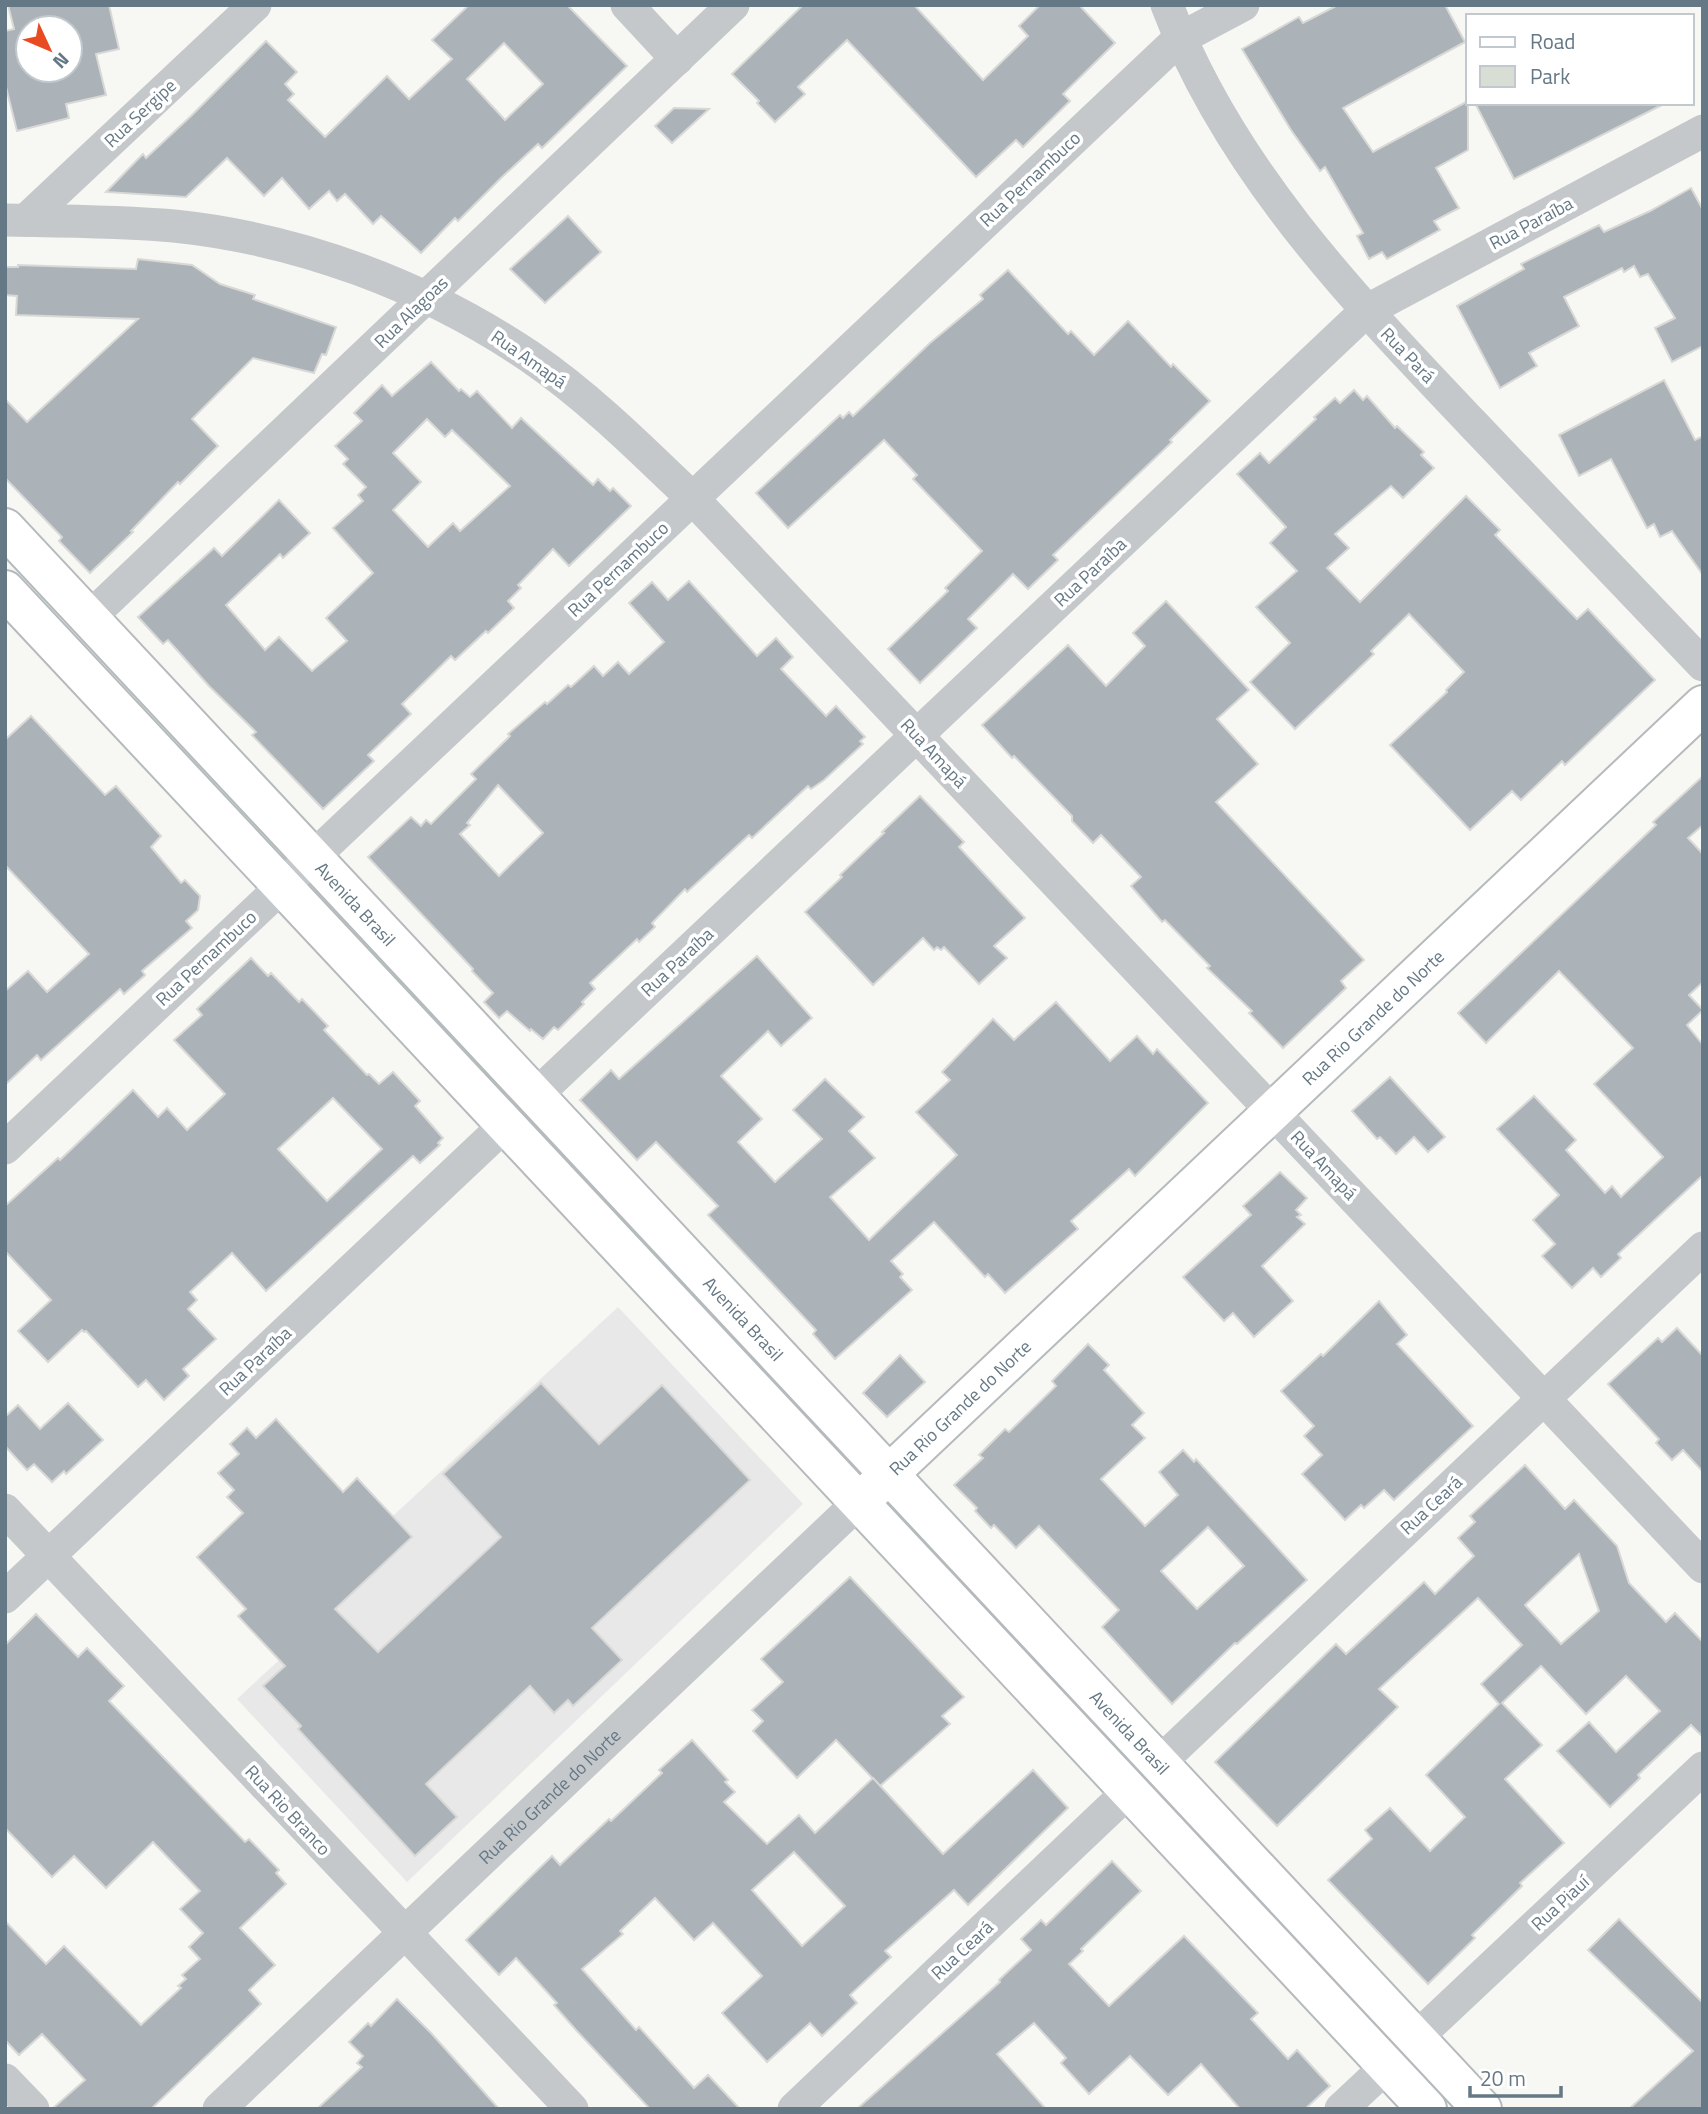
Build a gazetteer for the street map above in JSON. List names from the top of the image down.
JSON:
{
  "streets": {
    "main road": ["Avenida Brasil", "Rua Rio Grande do Norte"],
    "street": [
      "Rua Sergipe",
      "Rua Pernambuco",
      "Rua Paraíba",
      "Rua Alagoas",
      "Rua Pará",
      "Rua Amapá",
      "Rua Ceará",
      "Rua Rio Branco",
      "Rua Piauí"
    ]
  },
  "crossings": [
    ["Rua Sergipe", "Rua Amapá"],
    ["Rua Pernambuco", "Rua Pará"],
    ["Rua Pernambuco", "Rua Amapá"],
    ["Rua Pernambuco", "Avenida Brasil"],
    ["Rua Paraíba", "Rua Pará"],
    ["Rua Paraíba", "Rua Amapá"],
    ["Rua Paraíba", "Avenida Brasil"],
    ["Rua Paraíba", "Rua Rio Branco"],
    ["Rua Alagoas", "Rua Amapá"],
    ["Rua Alagoas", "Avenida Brasil"],
    ["Rua Amapá", "Rua Rio Grande do Norte"],
    ["Rua Amapá", "Rua Ceará"],
    ["Avenida Brasil", "Rua Rio Grande do Norte"],
    ["Avenida Brasil", "Rua Ceará"],
    ["Avenida Brasil", "Rua Piauí"],
    ["Rua Rio Grande do Norte", "Rua Rio Branco"]
  ],
  "legend": ["Road", "Park"],
  "scale_bar": "20 m",
  "north": "bottom right"
}
